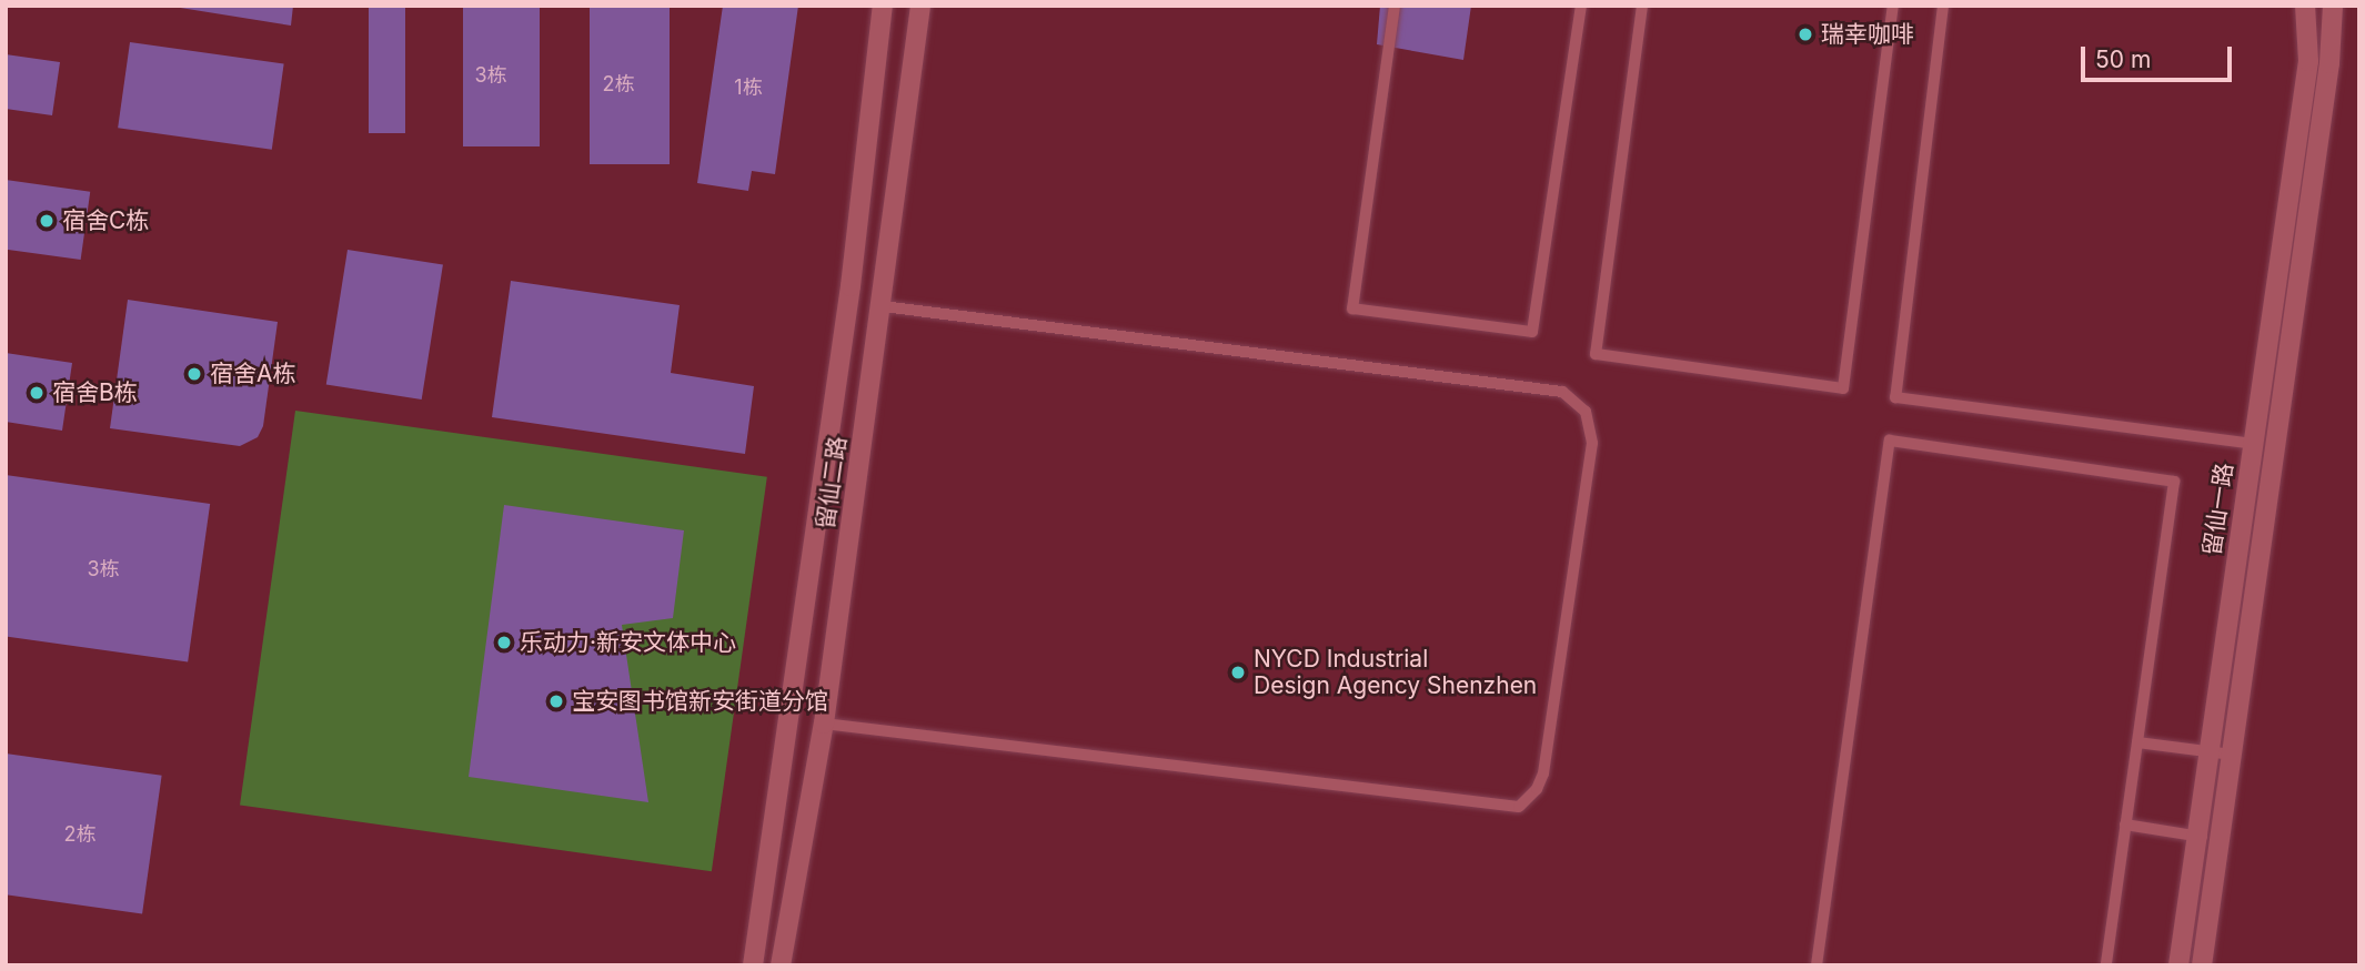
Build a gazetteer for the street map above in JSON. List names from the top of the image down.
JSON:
{
  "streets": {
    "street": ["留仙二路", "留仙一路"]
  },
  "places": [
    "瑞幸咖啡",
    "宿舍C栋",
    "宿舍A栋",
    "宿舍B栋",
    "乐动力·新安文体中心",
    "NYCD Industrial Design Agency Shenzhen",
    "宝安图书馆新安街道分馆"
  ],
  "house_numbers": [
    "3栋",
    "2栋",
    "1栋",
    "3栋",
    "2栋"
  ],
  "scale_bar": "50 m"
}
